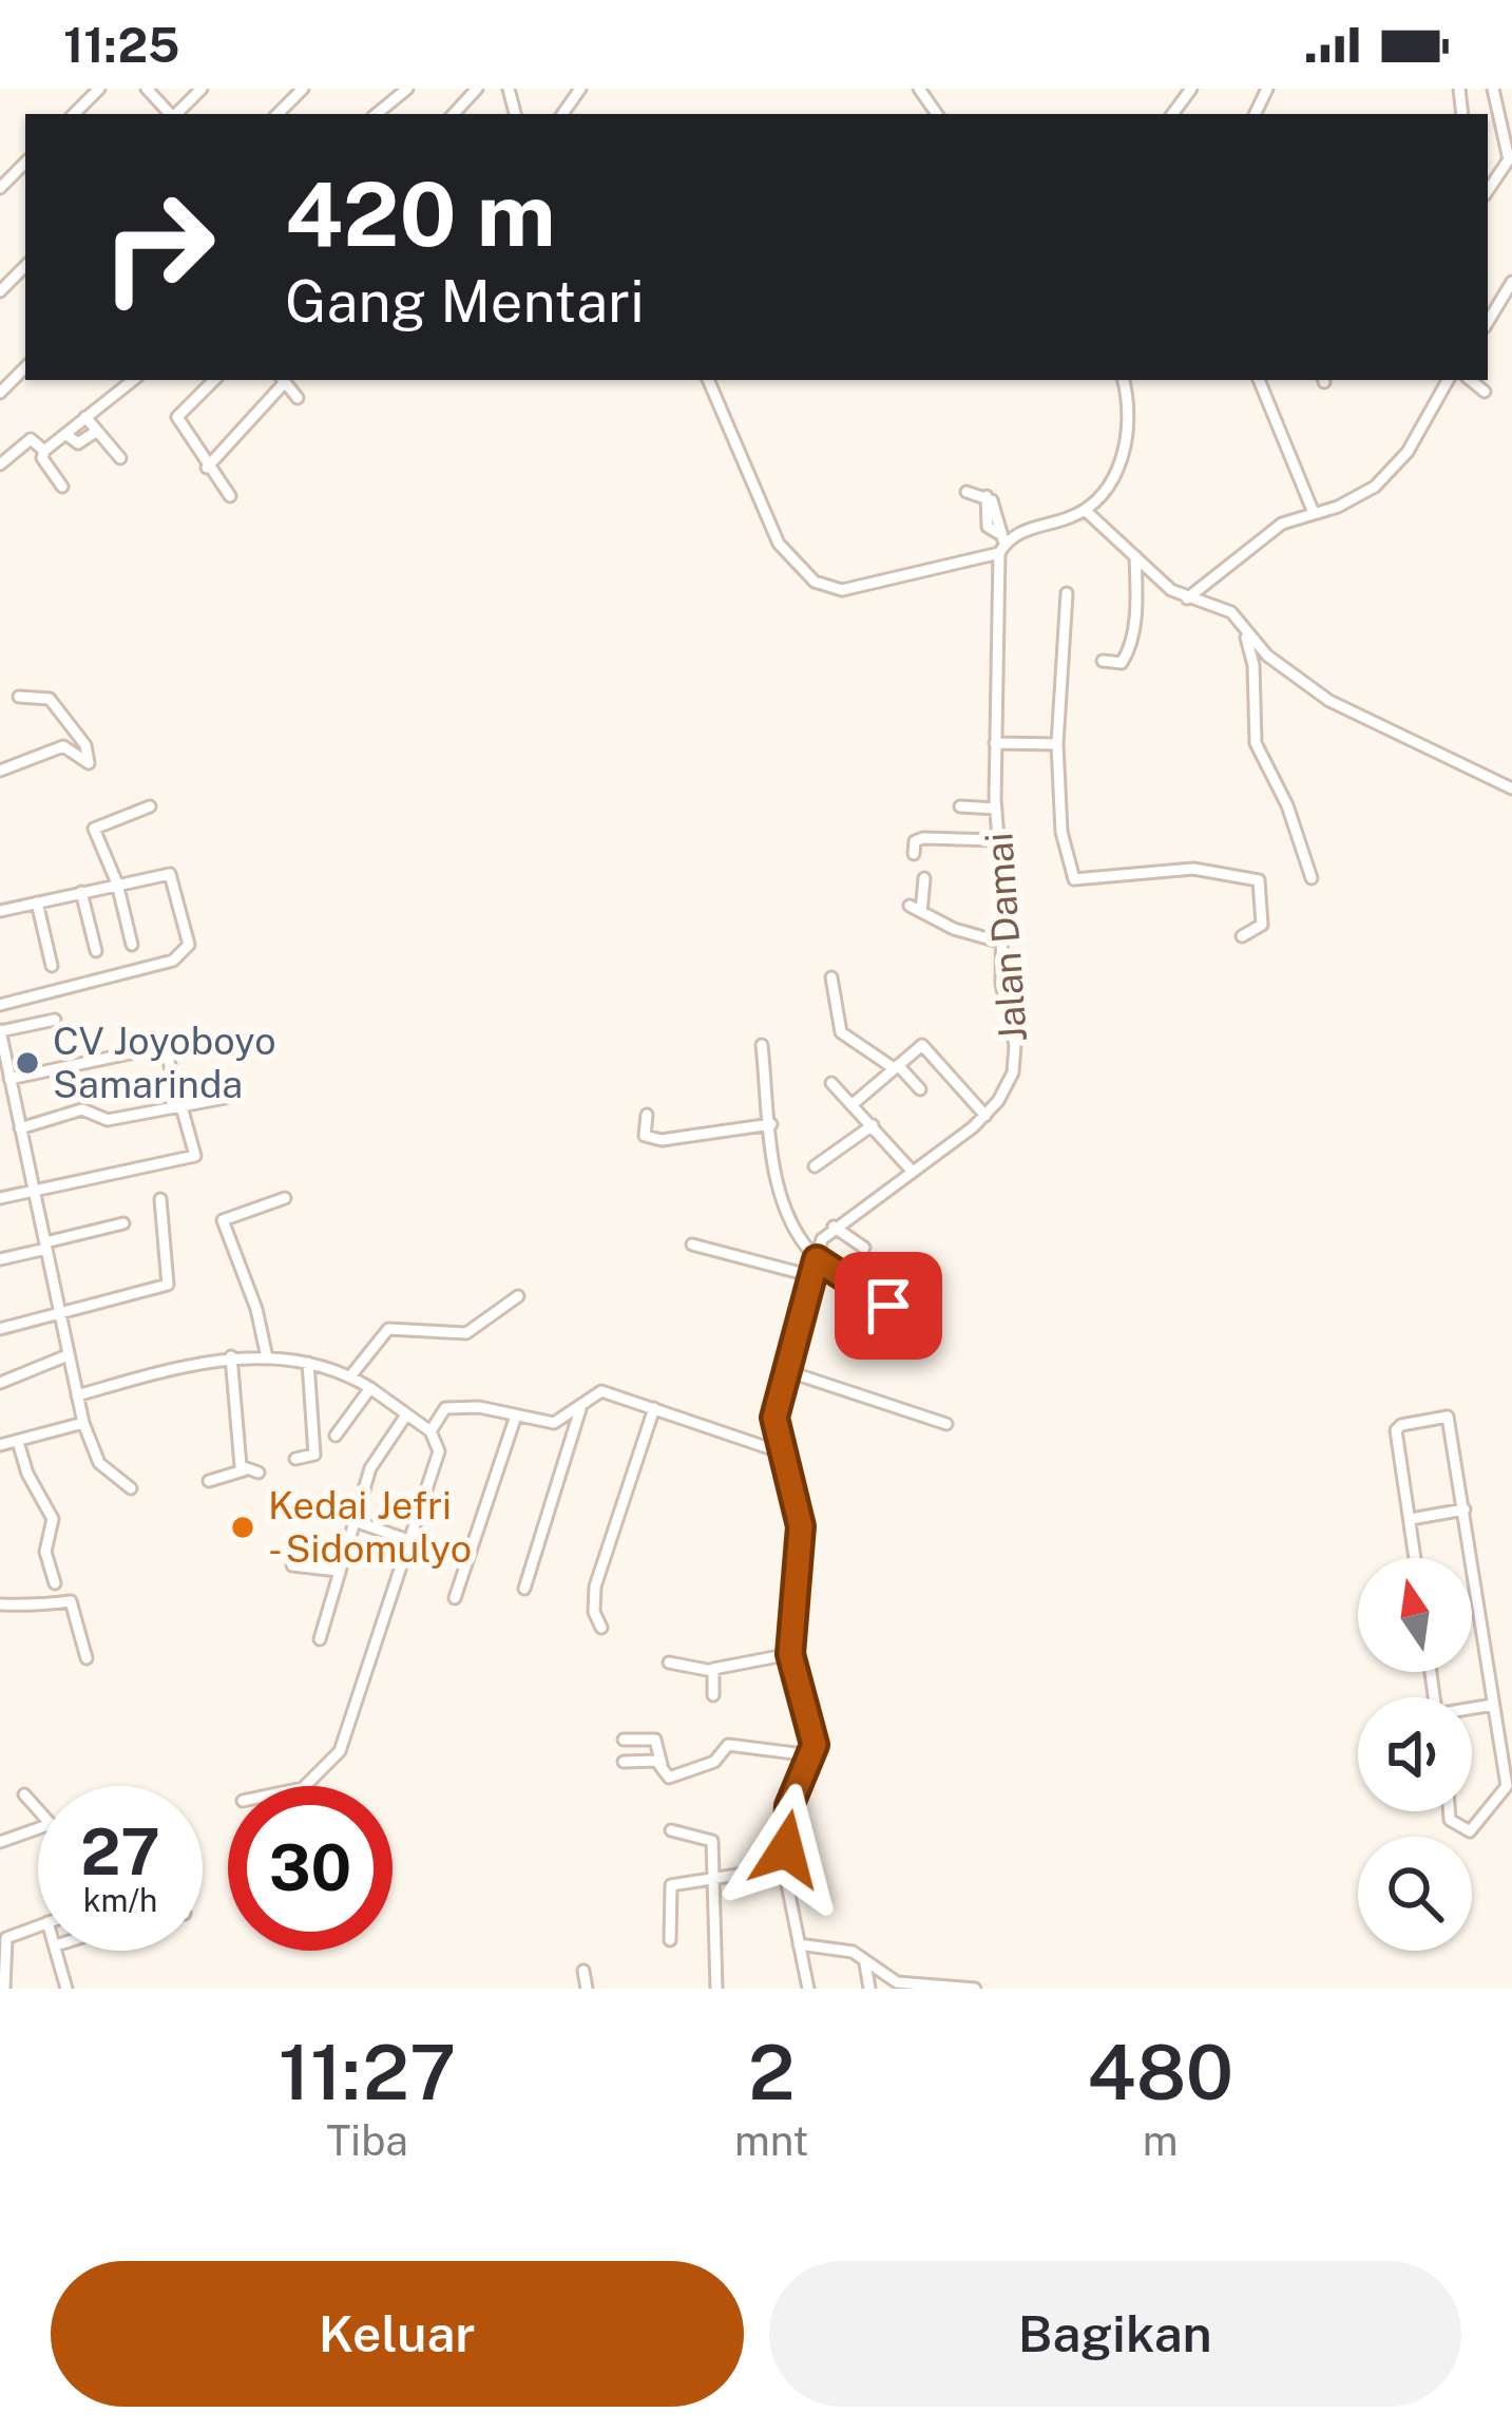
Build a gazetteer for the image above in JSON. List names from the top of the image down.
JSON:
{
  "streets": {
    "street": ["Jalan Damai"]
  },
  "places": ["CV Joyoboyo Samarinda", "Kedai Jefri - Sidomulyo"],
  "north": "top",
  "page": {
    "status": "11:25",
    "turn": ["420 m", "Gang Mentari"],
    "speed": "27 km/h",
    "limit": "30",
    "eta": [
      "11:27",
      "Tiba",
      "2",
      "mnt",
      "480",
      "m"
    ],
    "buttons": ["Keluar", "Bagikan"]
  }
}
